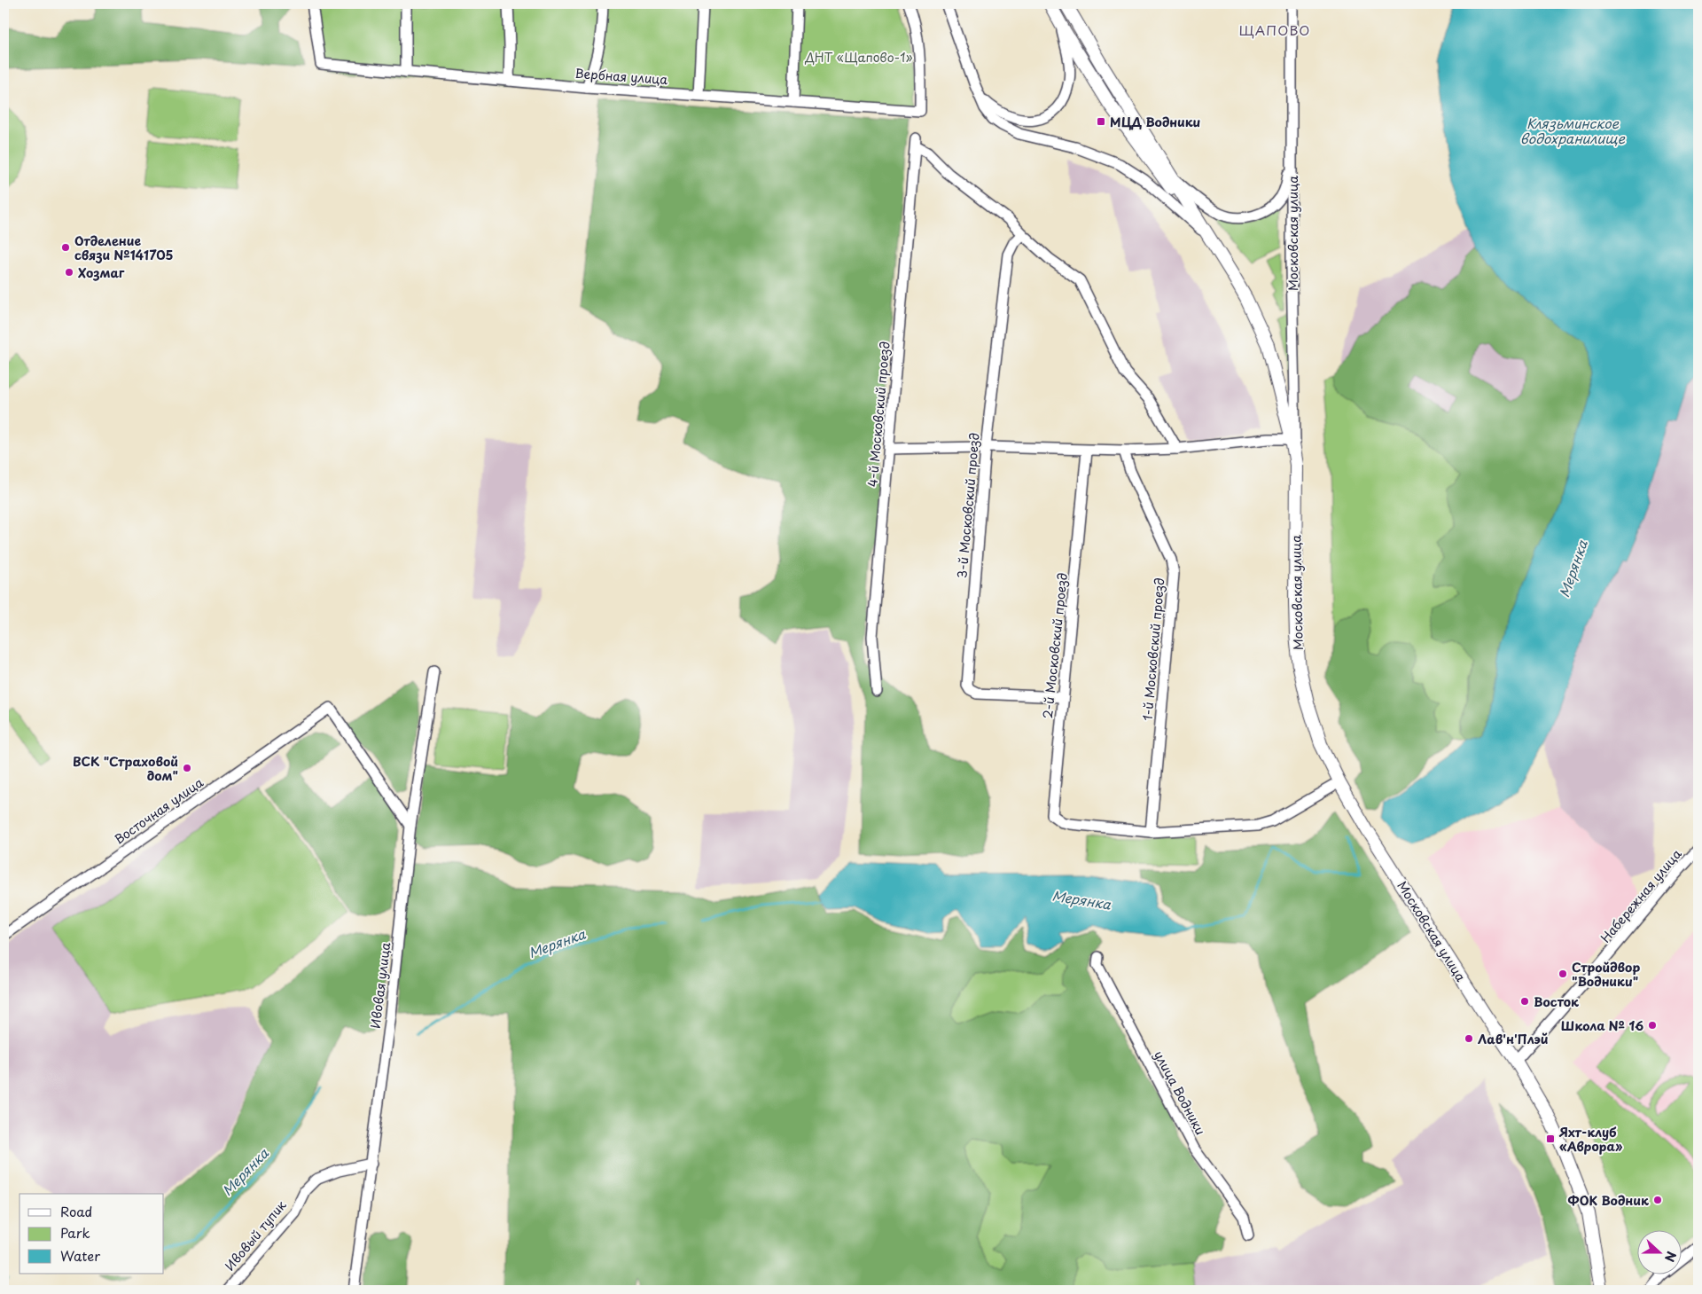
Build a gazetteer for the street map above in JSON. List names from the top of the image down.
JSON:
{
  "streets": {
    "main road": ["Московская улица"],
    "street": [
      "Вербная улица",
      "4-й Московский проезд",
      "3-й Московский проезд",
      "2-й Московский проезд",
      "1-й Московский проезд",
      "Восточная улица",
      "Набережная улица",
      "Ивовая улица",
      "улица Водники",
      "Ивовый тупик"
    ]
  },
  "crossings": [
    ["Московская улица", "Набережная улица"],
    ["4-й Московский проезд", "3-й Московский проезд"],
    ["3-й Московский проезд", "2-й Московский проезд"],
    ["2-й Московский проезд", "1-й Московский проезд"],
    ["Восточная улица", "Ивовая улица"],
    ["Ивовая улица", "Ивовый тупик"]
  ],
  "districts": ["ЩАПОВО"],
  "water": ["Клязьминское водохранилище", "Мерянка"],
  "parks": ["ДНТ «Щапово-1»"],
  "places": {
    "transit": ["МЦД Водники", "Яхт-клуб «Аврора»"],
    "other": [
      "Отделение связи №141705",
      "Хозмаг",
      "ВСК \"Страховой дом\"",
      "Стройдвор \"Водники\"",
      "Восток",
      "Школа № 16",
      "Лав'н'Плэй",
      "ФОК Водник"
    ]
  },
  "legend": ["Road", "Park", "Water"],
  "north": "right"
}
